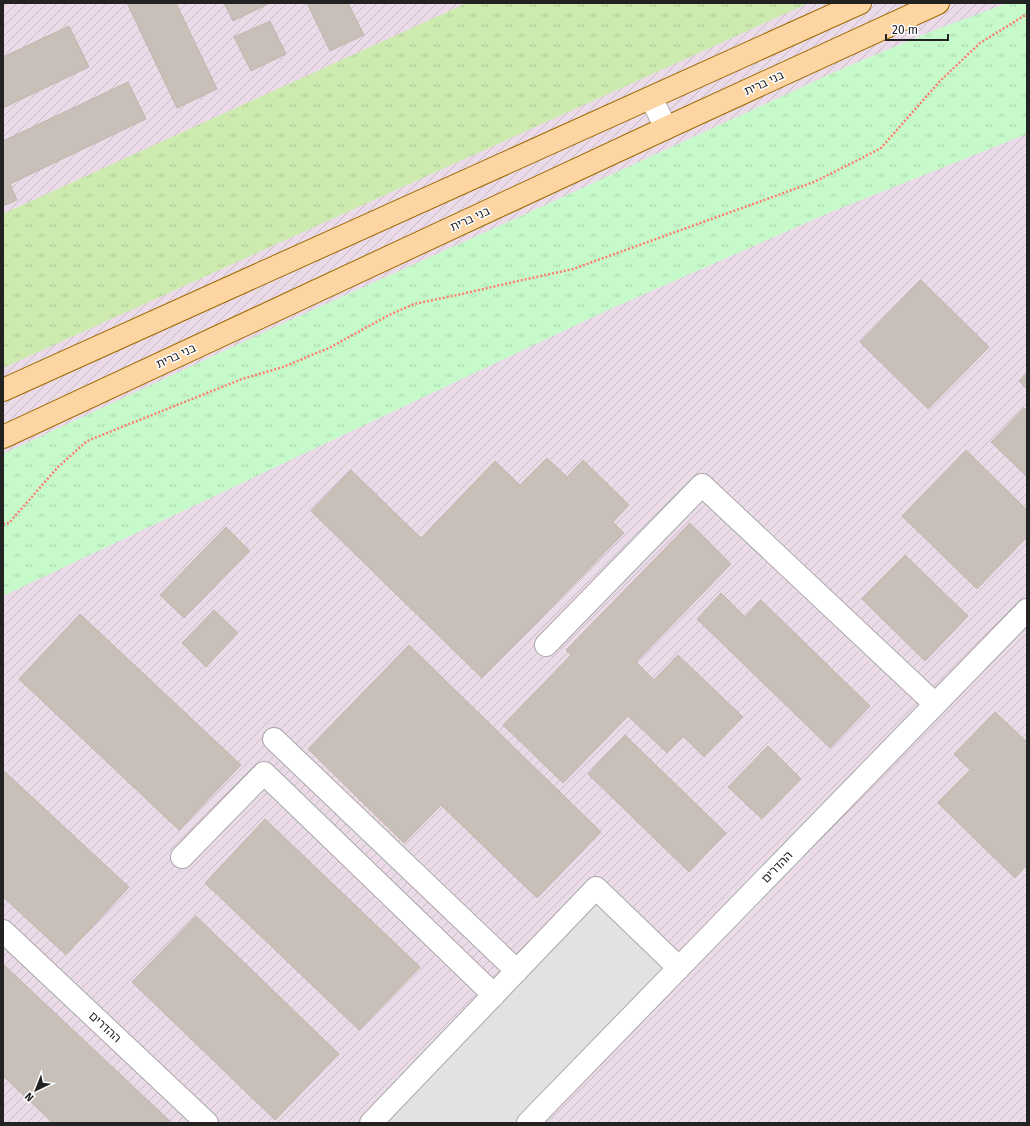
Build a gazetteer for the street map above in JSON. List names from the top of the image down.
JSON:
{
  "streets": {
    "main road": ["בני ברית"],
    "street": ["ההדרים"]
  },
  "scale_bar": "20 m",
  "north": "bottom left"
}
